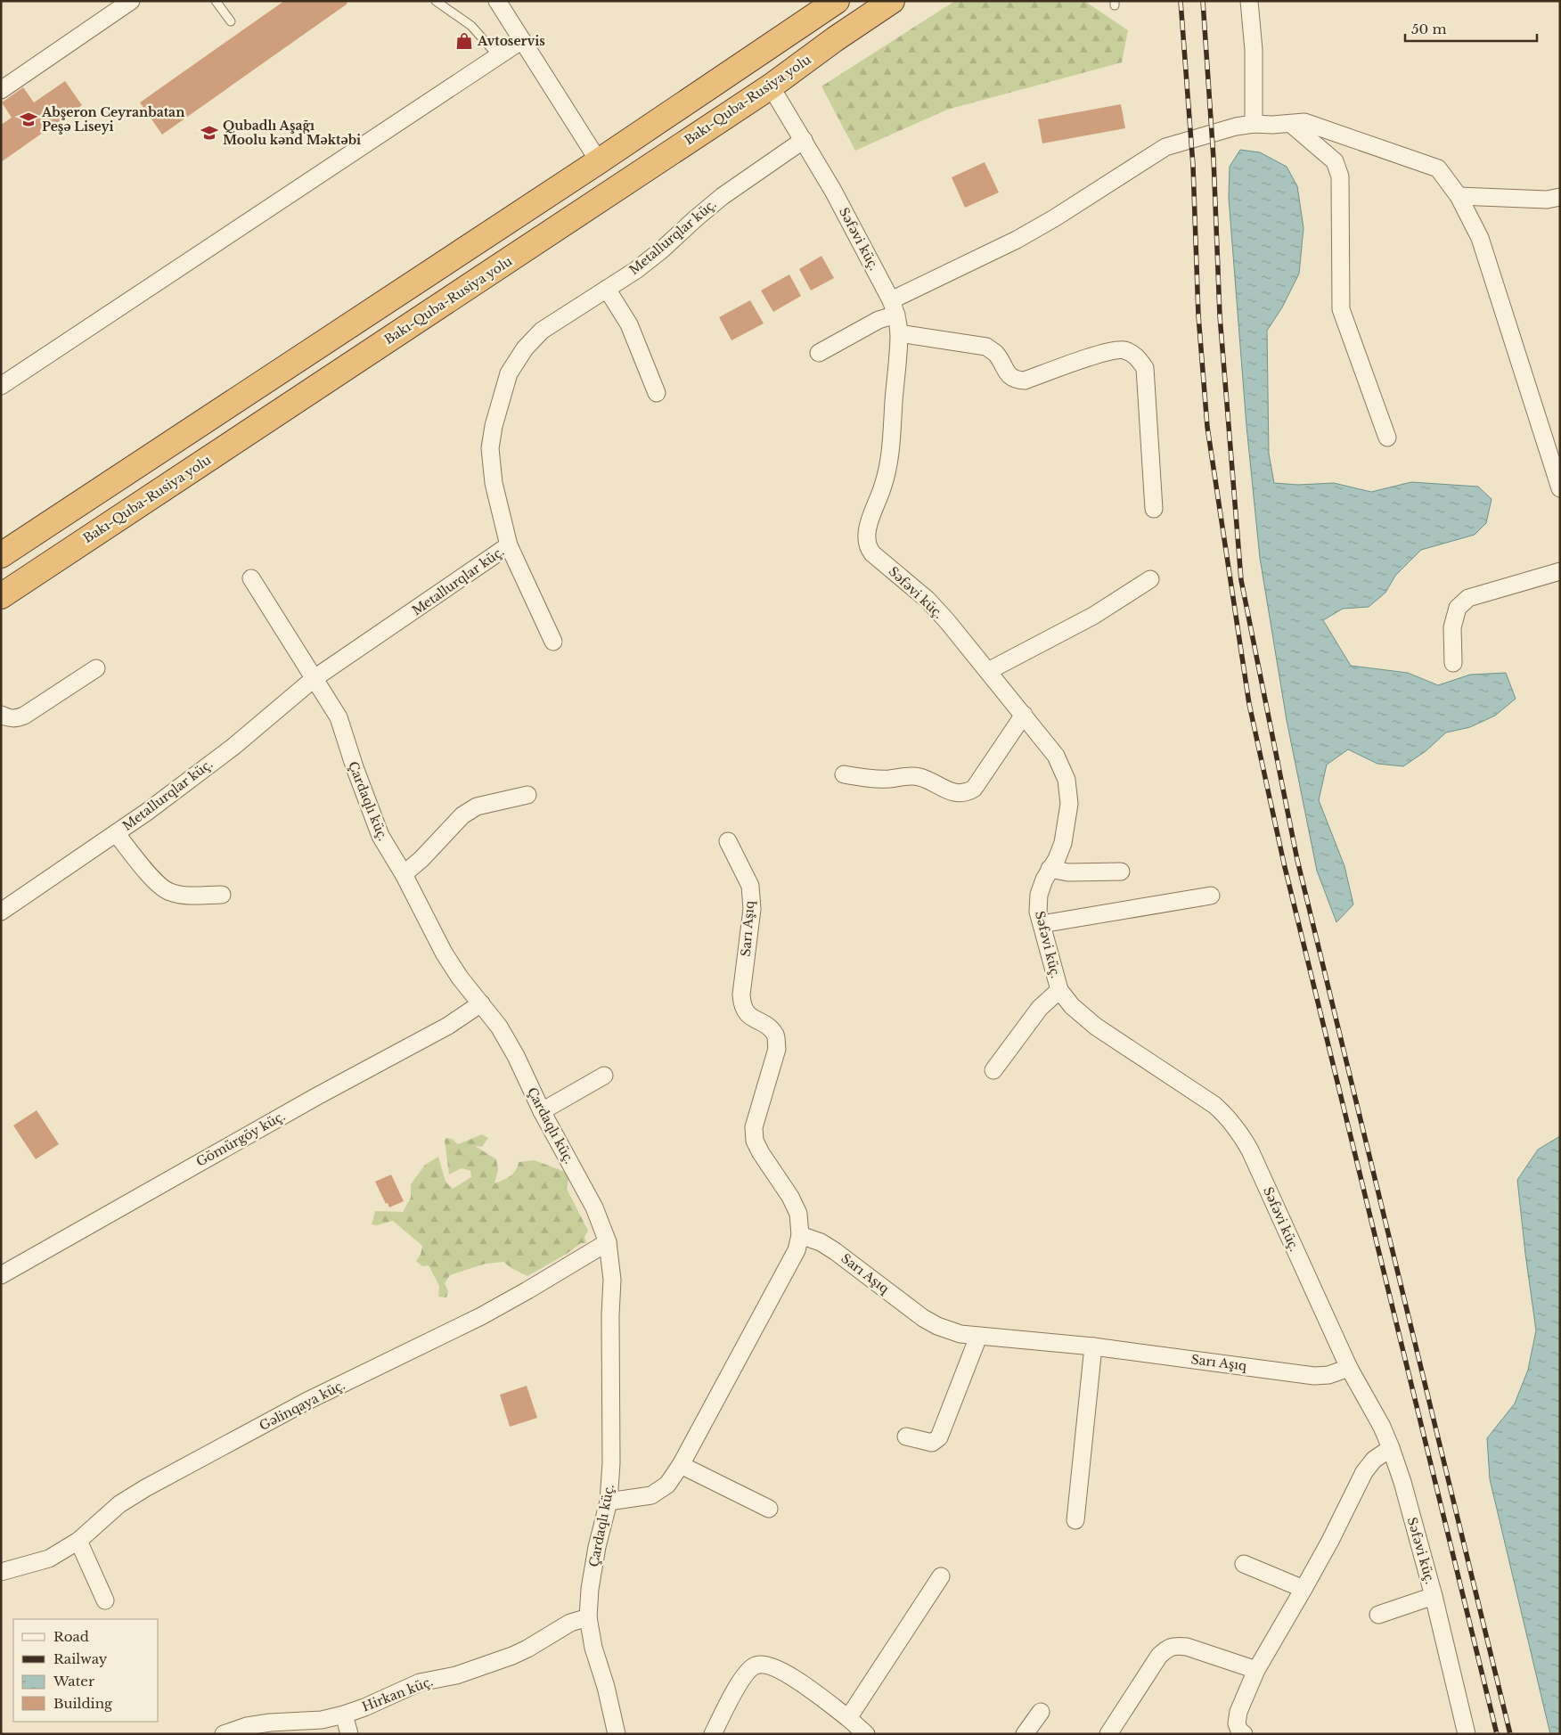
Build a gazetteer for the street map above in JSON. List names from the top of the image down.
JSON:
{
  "streets": {
    "highway": ["Bakı-Quba-Rusiya yolu"],
    "street": [
      "Metallurqlar küç.",
      "Səfəvi küç.",
      "Çardaqlı küç.",
      "Sarı Aşıq",
      "Gömürgöy küç.",
      "Gəlinqaya küç.",
      "Hirkan küç."
    ]
  },
  "crossings": [
    ["Bakı-Quba-Rusiya yolu", "Səfəvi küç."],
    ["Metallurqlar küç.", "Səfəvi küç."],
    ["Metallurqlar küç.", "Çardaqlı küç."],
    ["Səfəvi küç.", "Sarı Aşıq"],
    ["Çardaqlı küç.", "Gömürgöy küç."],
    ["Çardaqlı küç.", "Gəlinqaya küç."],
    ["Çardaqlı küç.", "Hirkan küç."]
  ],
  "places": {
    "shop": ["Avtoservis"],
    "school or university": ["Abşeron Ceyranbatan Peşə Liseyi", "Qubadlı Aşağı Moolu kənd Məktəbi"]
  },
  "legend": [
    "Road",
    "Railway",
    "Water",
    "Building"
  ],
  "scale_bar": "50 m"
}
